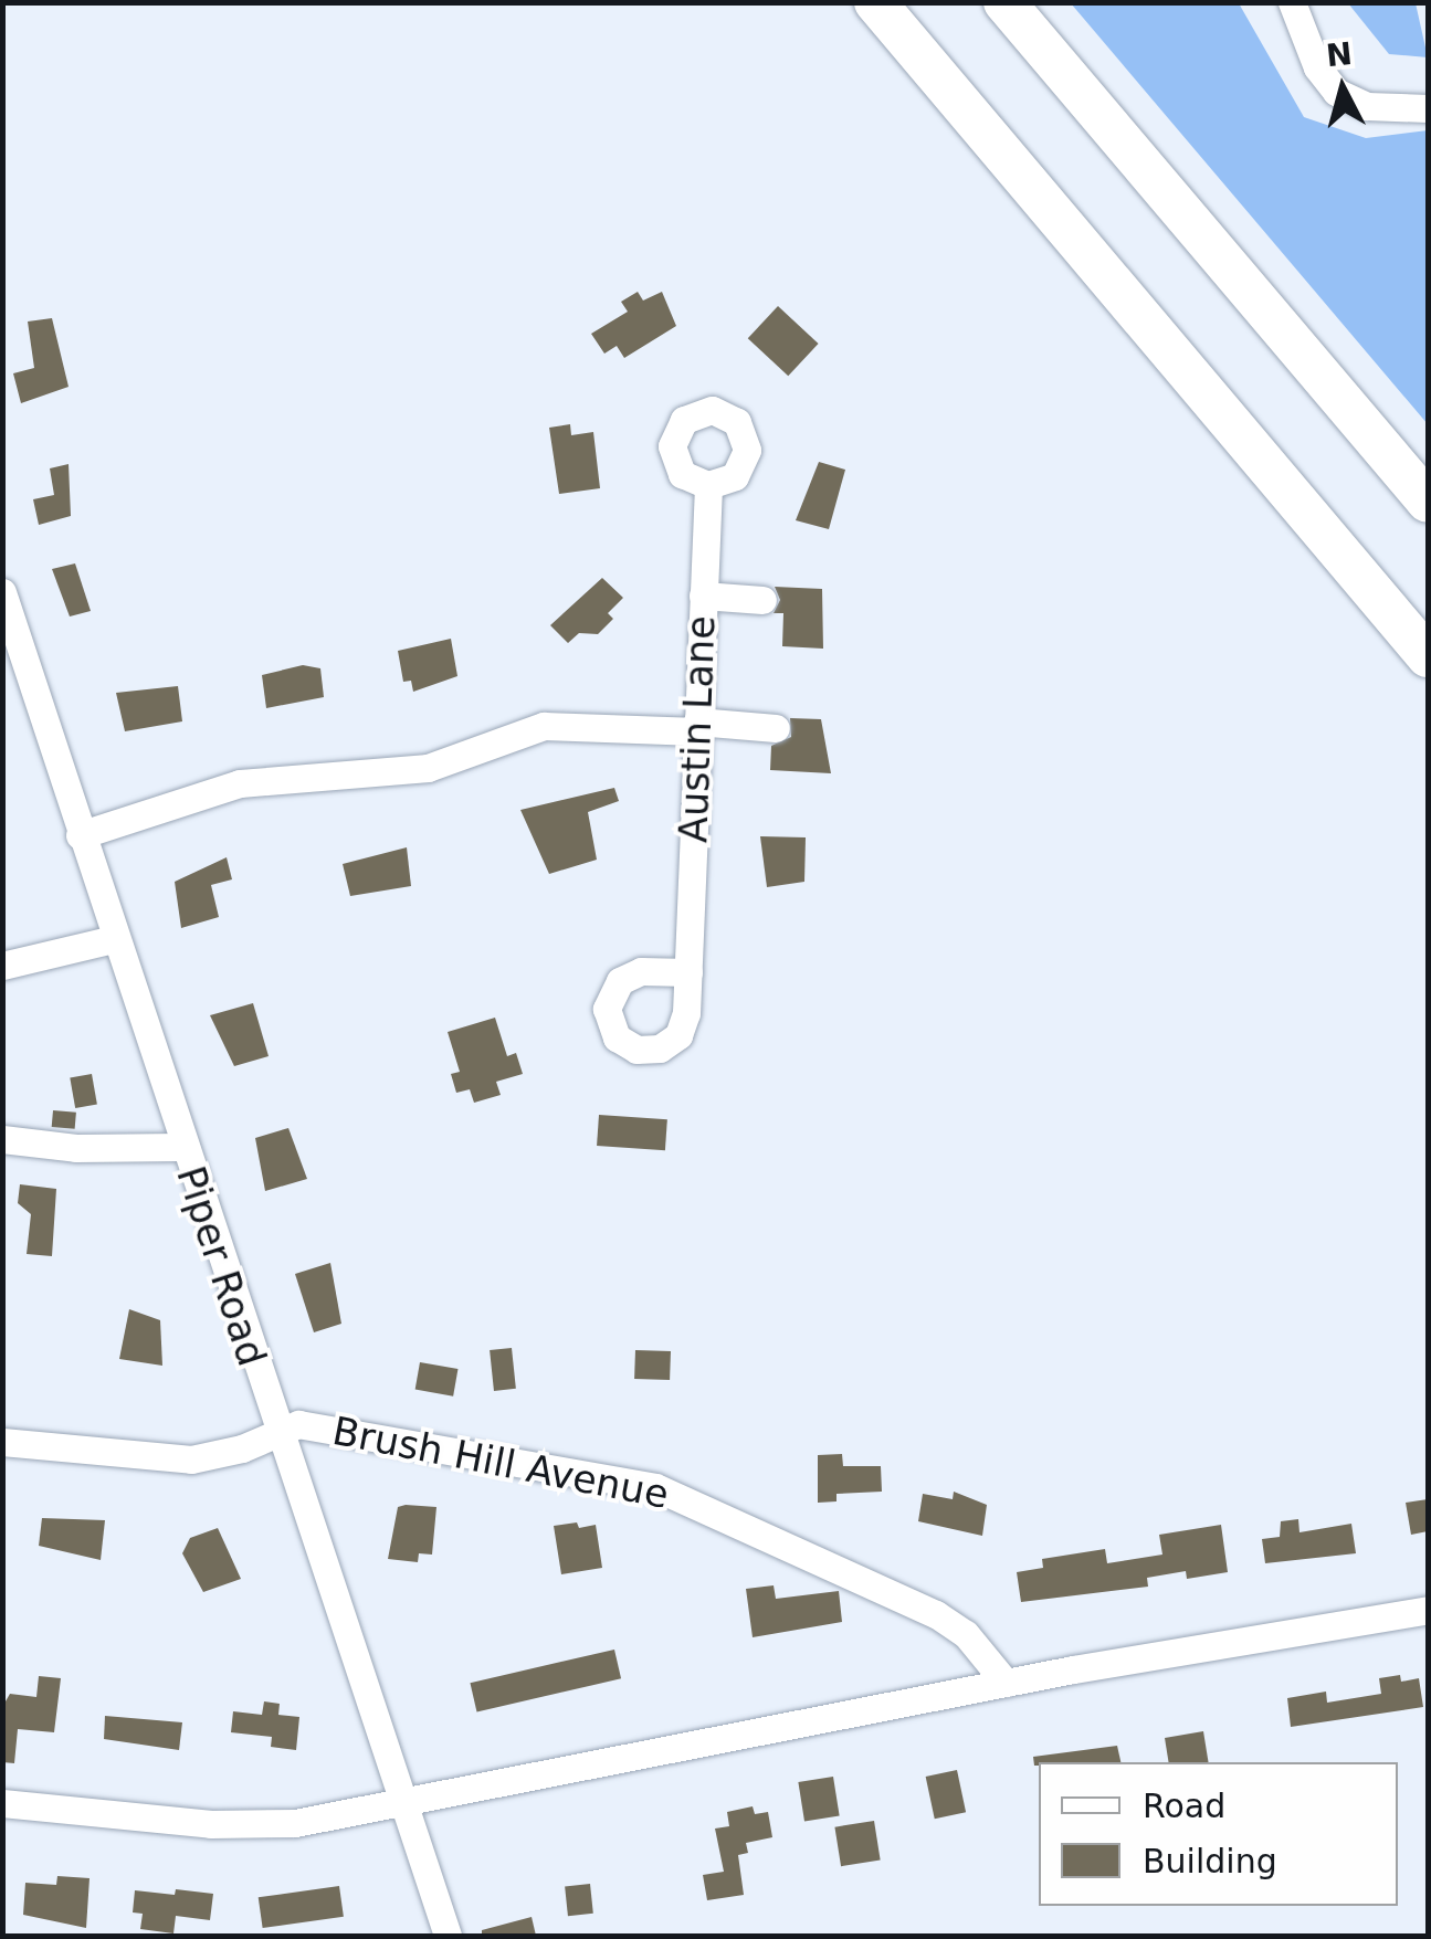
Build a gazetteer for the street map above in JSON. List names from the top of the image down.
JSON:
{
  "streets": {
    "street": ["Austin Lane", "Piper Road", "Brush Hill Avenue"]
  },
  "crossings": [
    ["Piper Road", "Brush Hill Avenue"]
  ],
  "legend": ["Road", "Building"],
  "north": "top"
}
